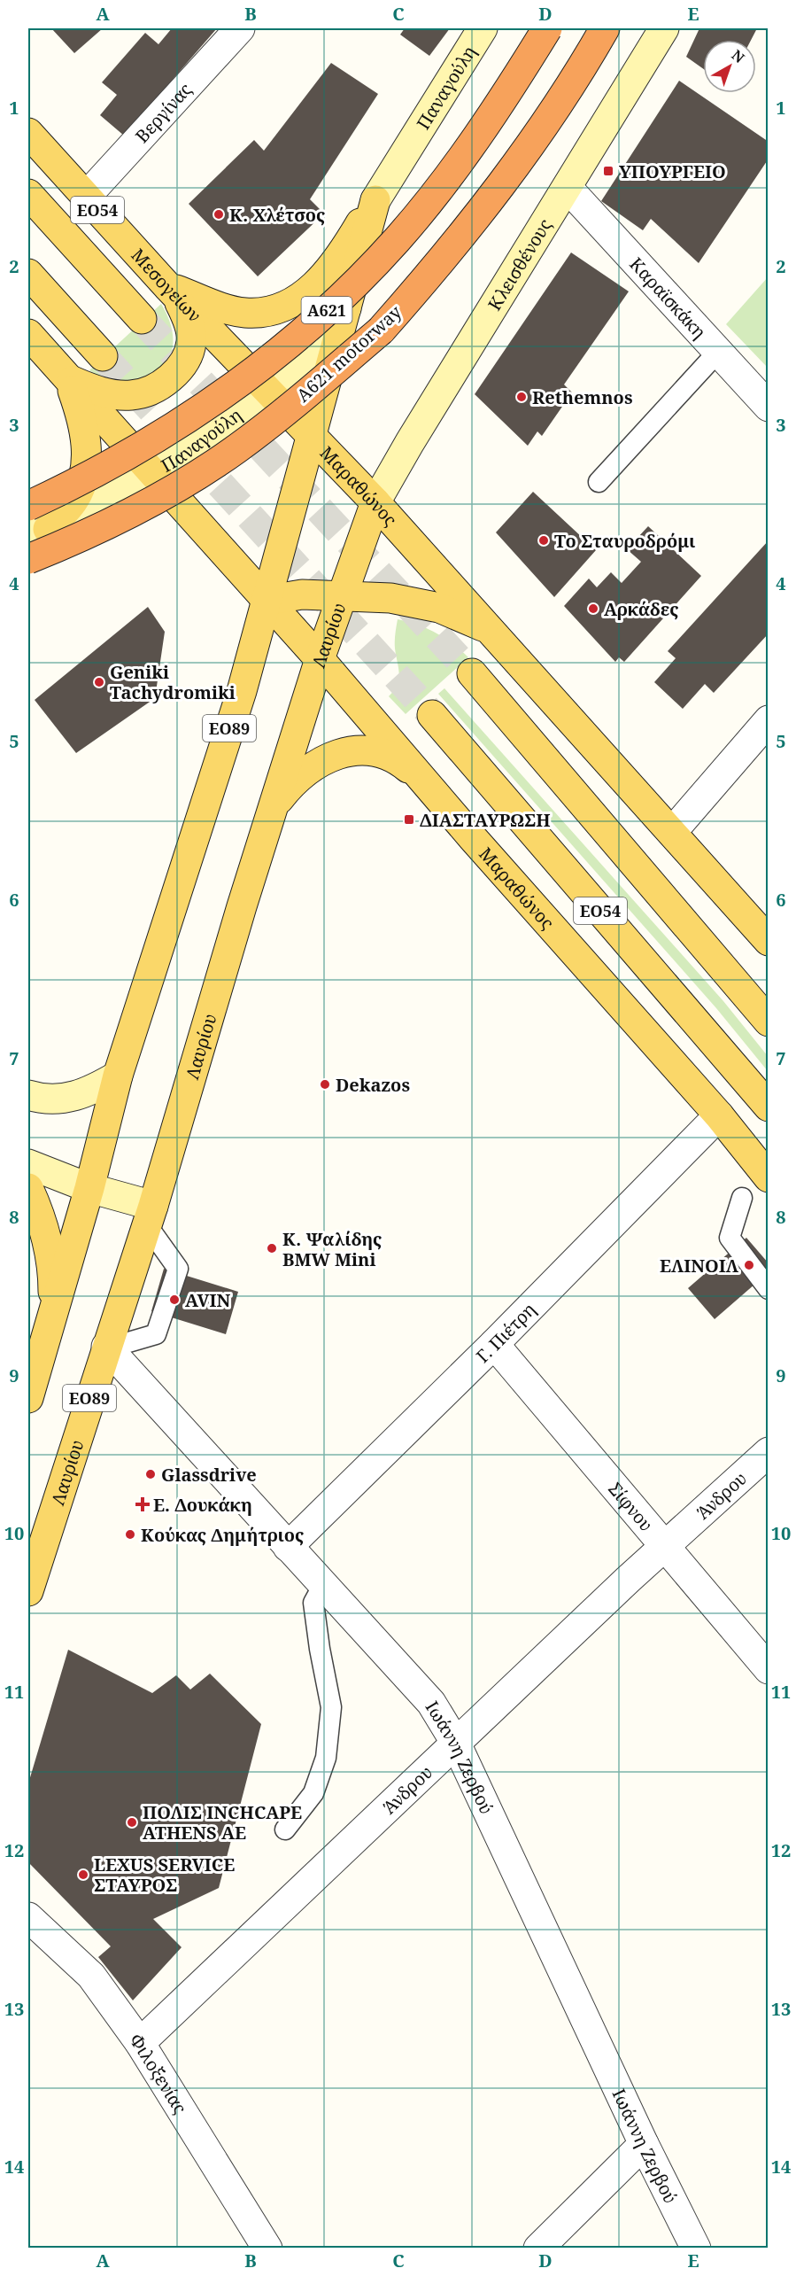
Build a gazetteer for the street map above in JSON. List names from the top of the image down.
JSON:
{
  "streets": {
    "highway": ["Α621", "A621 motorway"],
    "main road": [
      "Παναγούλη",
      "ΕΟ54",
      "Κλεισθένους",
      "Μεσογείων",
      "Μαραθώνος",
      "Λαυρίου",
      "ΕΟ89"
    ],
    "street": [
      "Βεργίνας",
      "Καραϊσκάκη",
      "Γ. Πιέτρη",
      "Άνδρου",
      "Σίφνου",
      "Ιωάννη Ζερβού",
      "Φιλοξενίας"
    ]
  },
  "crossings": [
    ["Παναγούλη", "ΕΟ54"],
    ["Παναγούλη", "Μεσογείων"],
    ["Βεργίνας", "Μεσογείων"],
    ["ΕΟ54", "Μαραθώνος"],
    ["ΕΟ54", "ΕΟ89"],
    ["Κλεισθένους", "Καραϊσκάκη"],
    ["Κλεισθένους", "Μαραθώνος"],
    ["Κλεισθένους", "Λαυρίου"],
    ["Μεσογείων", "Μαραθώνος"],
    ["Μεσογείων", "ΕΟ89"],
    ["Μαραθώνος", "Λαυρίου"],
    ["Μαραθώνος", "ΕΟ89"],
    ["Μαραθώνος", "Γ. Πιέτρη"],
    ["Λαυρίου", "Ιωάννη Ζερβού"],
    ["Γ. Πιέτρη", "Σίφνου"],
    ["Γ. Πιέτρη", "Ιωάννη Ζερβού"],
    ["Άνδρου", "Σίφνου"],
    ["Άνδρου", "Ιωάννη Ζερβού"],
    ["Άνδρου", "Φιλοξενίας"]
  ],
  "places": {
    "transit": ["ΥΠΟΥΡΓΕΙΟ", "ΔΙΑΣΤΑΥΡΩΣΗ"],
    "other": [
      "Κ. Χλέτσος",
      "Rethemnos",
      "Το Σταυροδρόμι",
      "Αρκάδες",
      "Geniki Tachydromiki",
      "Dekazos",
      "Κ. Ψαλίδης BMW Mini",
      "ΕΛΙΝΟΙΛ",
      "AVIN",
      "Glassdrive",
      "Κούκας Δημήτριος",
      "ΠΟΛΙΣ INCHCAPE ATHENS ΑΕ",
      "LEXUS SERVICE ΣΤΑΥΡΟΣ"
    ],
    "health": ["Ε. Δουκάκη"]
  },
  "north": "top right",
  "grid": {
    "columns": [
      "A",
      "B",
      "C",
      "D",
      "E"
    ],
    "rows": [
      "1",
      "2",
      "3",
      "4",
      "5",
      "6",
      "7",
      "8",
      "9",
      "10",
      "11",
      "12",
      "13",
      "14"
    ]
  }
}
